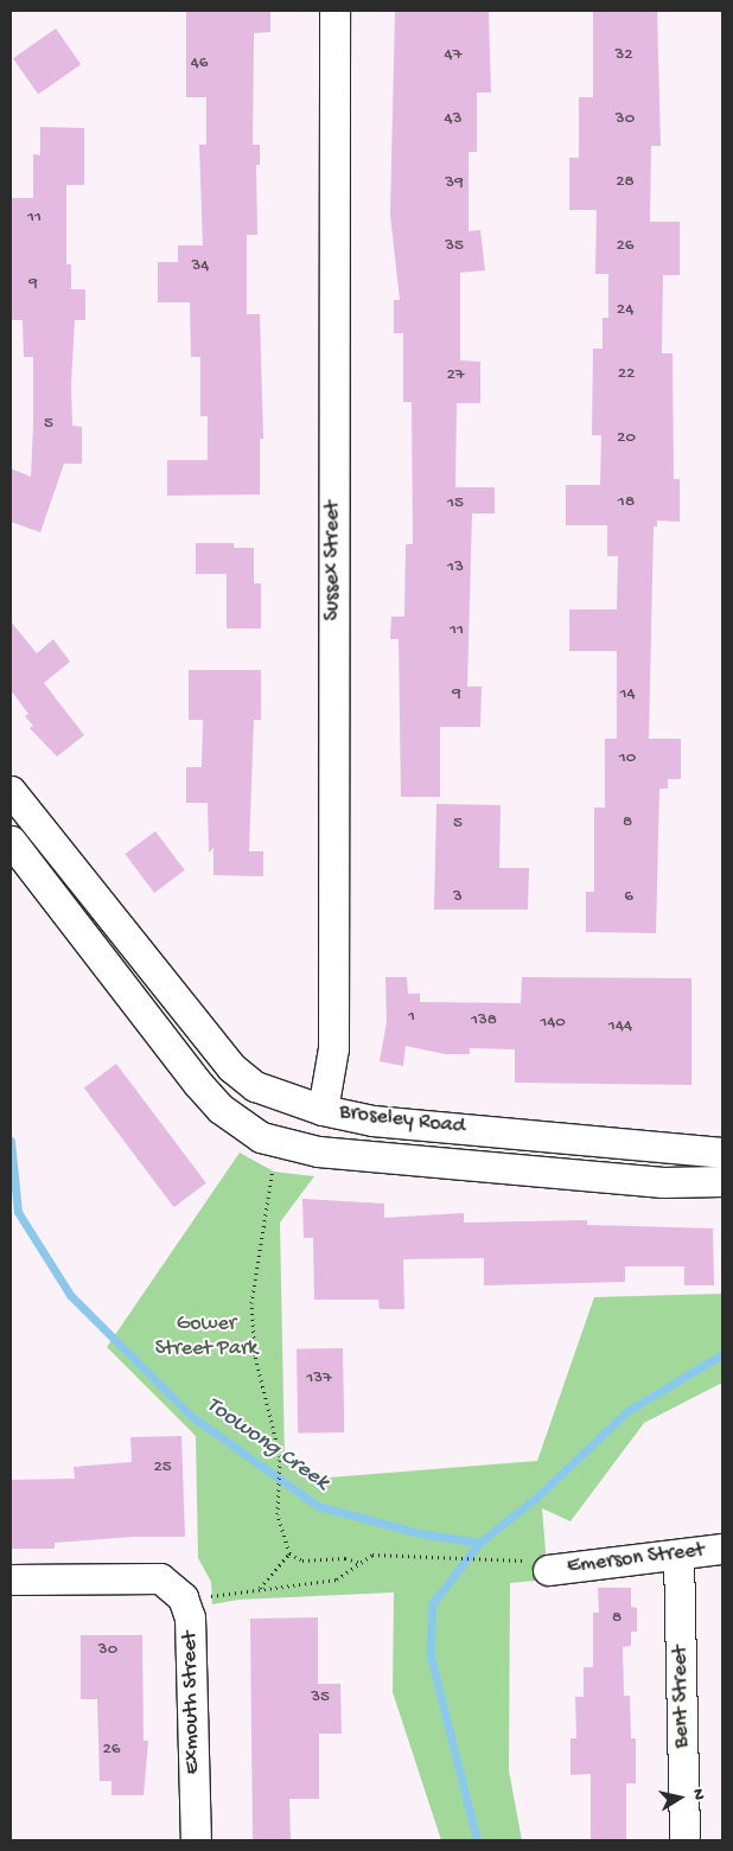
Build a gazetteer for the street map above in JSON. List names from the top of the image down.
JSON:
{
  "streets": {
    "street": [
      "Sussex Street",
      "Broseley Road",
      "Emerson Street",
      "Bent Street",
      "Exmouth Street"
    ]
  },
  "crossings": [
    ["Sussex Street", "Broseley Road"],
    ["Emerson Street", "Bent Street"]
  ],
  "water": ["Toowong Creek"],
  "parks": ["Gower Street Park"],
  "house_numbers": [
    "47",
    "32",
    "46",
    "43",
    "30",
    "28",
    "39",
    "11",
    "35",
    "26",
    "34",
    "9",
    "24",
    "22",
    "27",
    "5",
    "20",
    "18",
    "15",
    "13",
    "11",
    "9",
    "14",
    "10",
    "8",
    "5",
    "3",
    "6",
    "1",
    "138",
    "140",
    "144",
    "137",
    "25",
    "8",
    "30",
    "35",
    "26"
  ],
  "north": "right"
}
